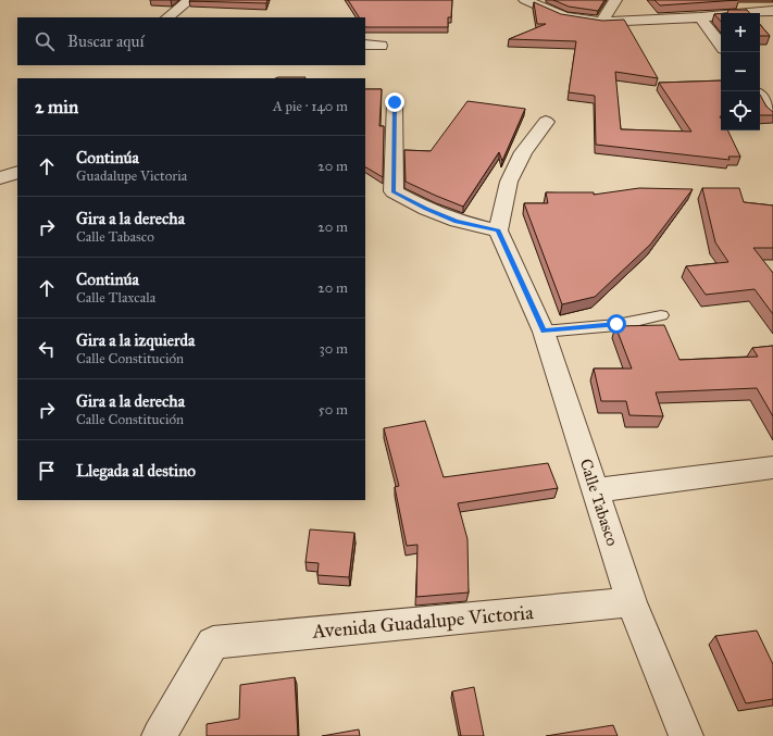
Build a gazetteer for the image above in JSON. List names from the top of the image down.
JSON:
{
  "streets": {
    "street": ["Calle Tabasco", "Avenida Guadalupe Victoria"]
  },
  "crossings": [
    ["Calle Tabasco", "Avenida Guadalupe Victoria"]
  ],
  "page": {
    "map_buttons": ["+", "−"],
    "search": "Buscar aquí",
    "heading": ["2 min", "A pie · 140 m"],
    "list": [
      ["Continúa", "Guadalupe Victoria", "20 m"],
      ["Gira a la derecha", "Calle Tabasco", "20 m"],
      ["Continúa", "Calle Tlaxcala", "20 m"],
      ["Gira a la izquierda", "Calle Constitución", "30 m"],
      ["Gira a la derecha", "Calle Constitución", "50 m"],
      "Llegada al destino"
    ]
  }
}
